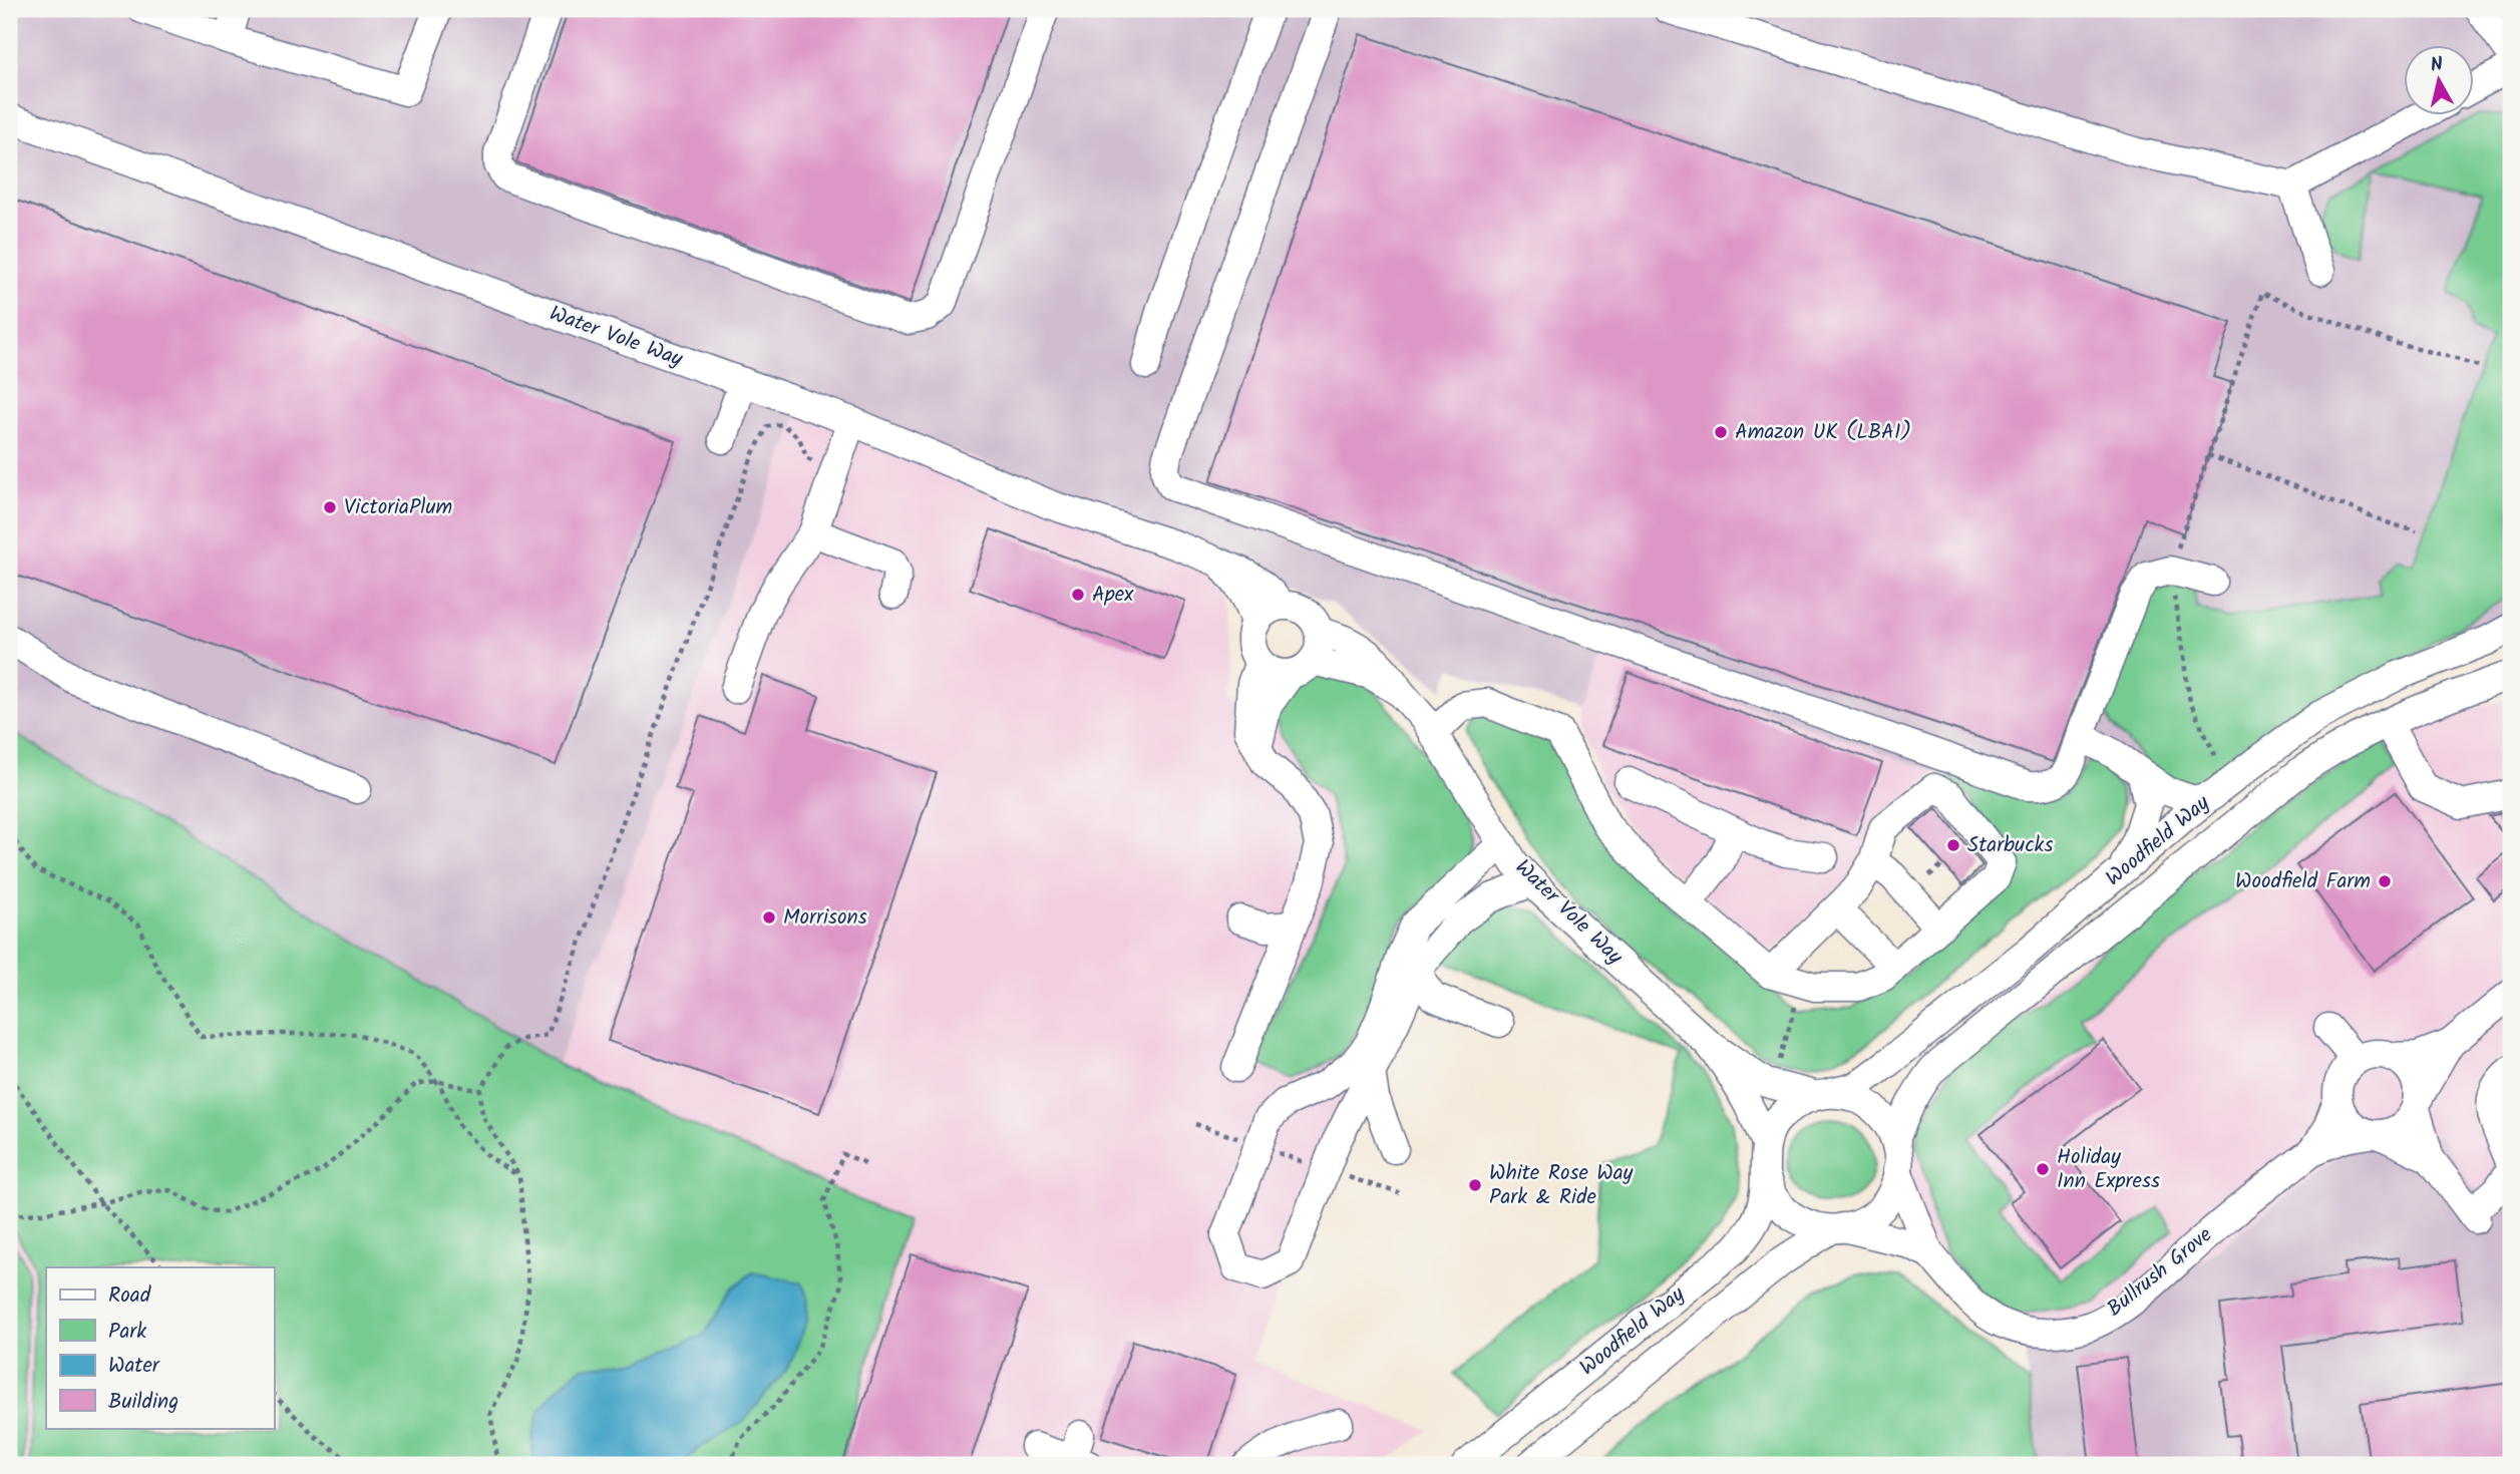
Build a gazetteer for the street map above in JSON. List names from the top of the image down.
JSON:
{
  "streets": {
    "street": ["Water Vole Way", "Woodfield Way", "Bullrush Grove"]
  },
  "crossings": [
    ["Water Vole Way", "Woodfield Way"],
    ["Water Vole Way", "Bullrush Grove"],
    ["Woodfield Way", "Bullrush Grove"]
  ],
  "places": [
    "Amazon UK (LBA1)",
    "VictoriaPlum",
    "Apex",
    "Starbucks",
    "Woodfield Farm",
    "Morrisons",
    "Holiday Inn Express",
    "White Rose Way Park & Ride"
  ],
  "legend": [
    "Road",
    "Park",
    "Water",
    "Building"
  ],
  "north": "top"
}
